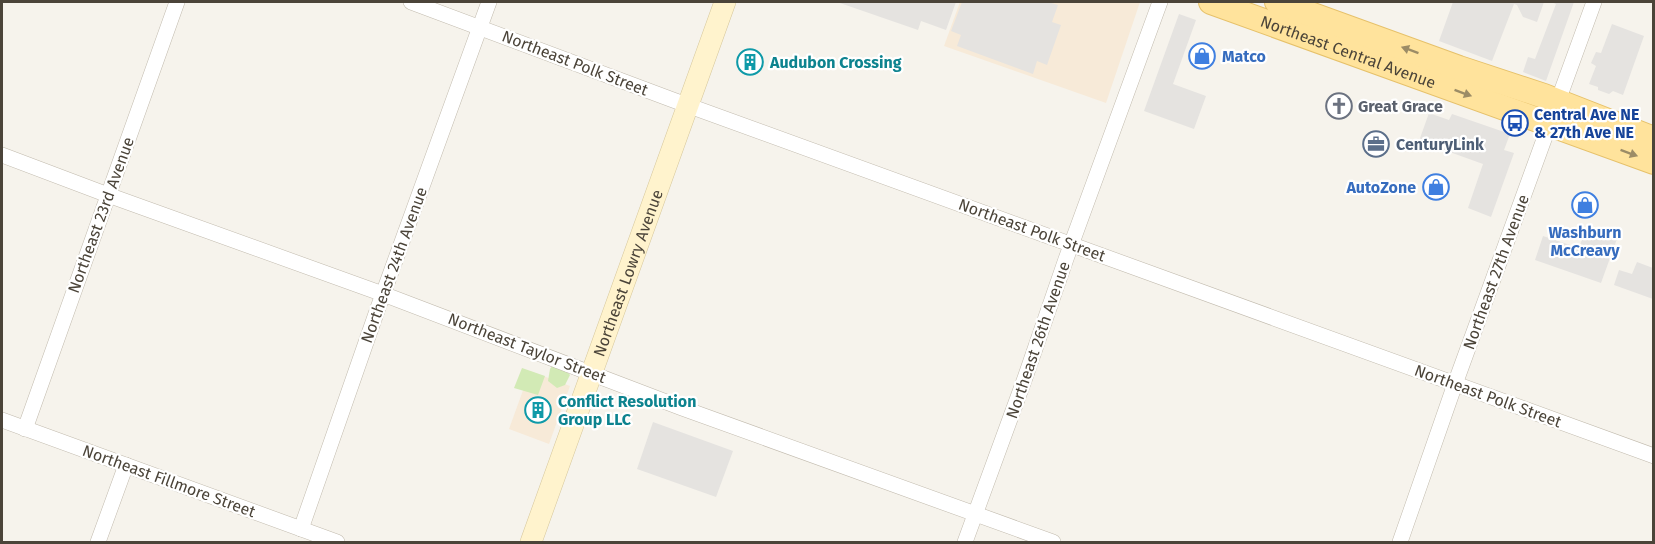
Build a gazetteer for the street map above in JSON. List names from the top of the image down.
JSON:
{
  "streets": {
    "main road": ["Northeast Central Avenue", "Northeast Lowry Avenue"],
    "street": [
      "Northeast Polk Street",
      "Northeast 23rd Avenue",
      "Northeast 24th Avenue",
      "Northeast 27th Avenue",
      "Northeast 26th Avenue",
      "Northeast Taylor Street",
      "Northeast Fillmore Street"
    ]
  },
  "crossings": [
    ["Northeast Central Avenue", "Northeast 27th Avenue"],
    ["Northeast Polk Street", "Northeast 24th Avenue"],
    ["Northeast Polk Street", "Northeast Lowry Avenue"],
    ["Northeast Polk Street", "Northeast 27th Avenue"],
    ["Northeast Polk Street", "Northeast 26th Avenue"],
    ["Northeast 23rd Avenue", "Northeast Taylor Street"],
    ["Northeast 23rd Avenue", "Northeast Fillmore Street"],
    ["Northeast 24th Avenue", "Northeast Taylor Street"],
    ["Northeast 24th Avenue", "Northeast Fillmore Street"],
    ["Northeast Lowry Avenue", "Northeast Taylor Street"],
    ["Northeast 26th Avenue", "Northeast Taylor Street"]
  ],
  "places": {
    "shop": ["Matco", "AutoZone", "Washburn McCreavy"],
    "building": ["Audubon Crossing", "Conflict Resolution Group LLC"],
    "church": ["Great Grace"],
    "bus stop": ["Central Ave NE & 27th Ave NE"],
    "office": ["CenturyLink"]
  }
}
